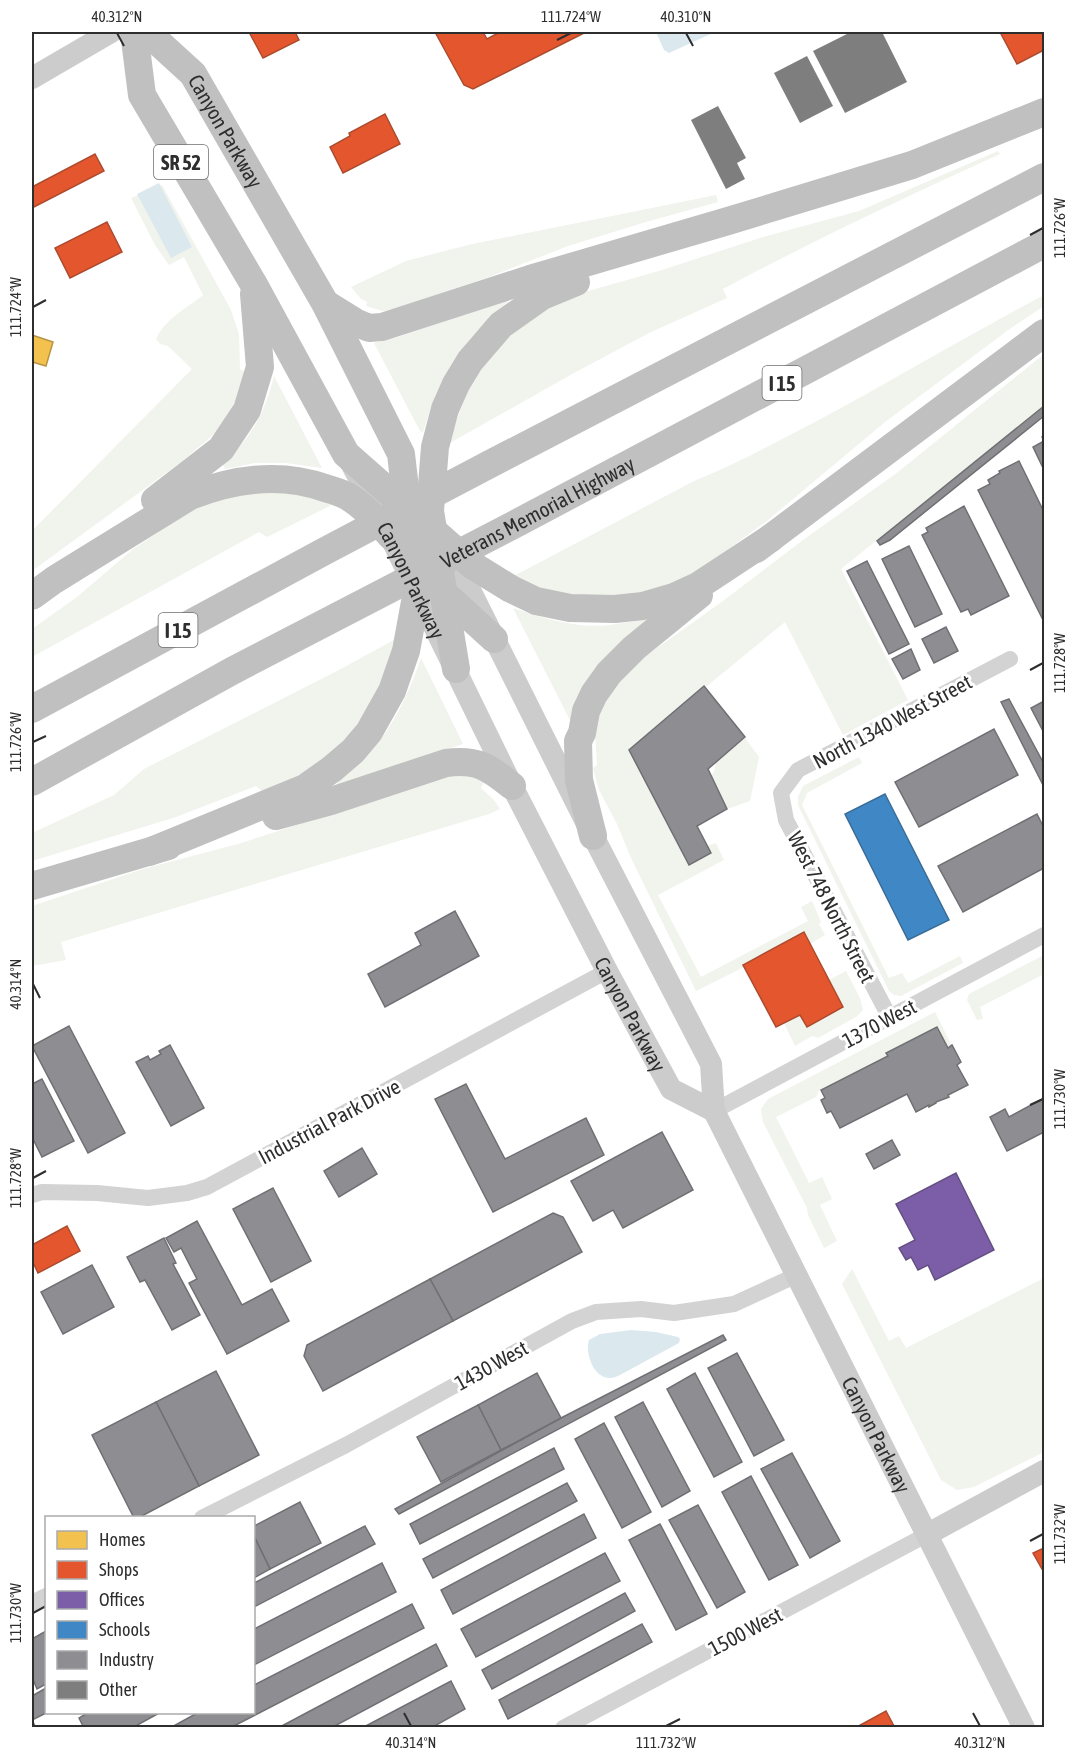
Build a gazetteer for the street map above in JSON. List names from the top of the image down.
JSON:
{
  "streets": {
    "highway": [
      "Canyon Parkway",
      "SR 52",
      "I 15",
      "Veterans Memorial Highway"
    ],
    "street": [
      "North 1340 West Street",
      "West 748 North Street",
      "1370 West",
      "Industrial Park Drive",
      "1430 West",
      "1500 West"
    ]
  },
  "crossings": [
    ["Canyon Parkway", "1370 West"],
    ["Canyon Parkway", "Industrial Park Drive"],
    ["Canyon Parkway", "1430 West"],
    ["Canyon Parkway", "1500 West"],
    ["North 1340 West Street", "West 748 North Street"],
    ["West 748 North Street", "1370 West"]
  ],
  "legend": [
    "Homes",
    "Shops",
    "Offices",
    "Schools",
    "Industry",
    "Other"
  ],
  "coordinates": [
    "40.312°N",
    "111.724°W",
    "40.310°N",
    "111.726°W",
    "111.728°W",
    "40.314°N",
    "111.730°W",
    "111.732°W"
  ]
}
